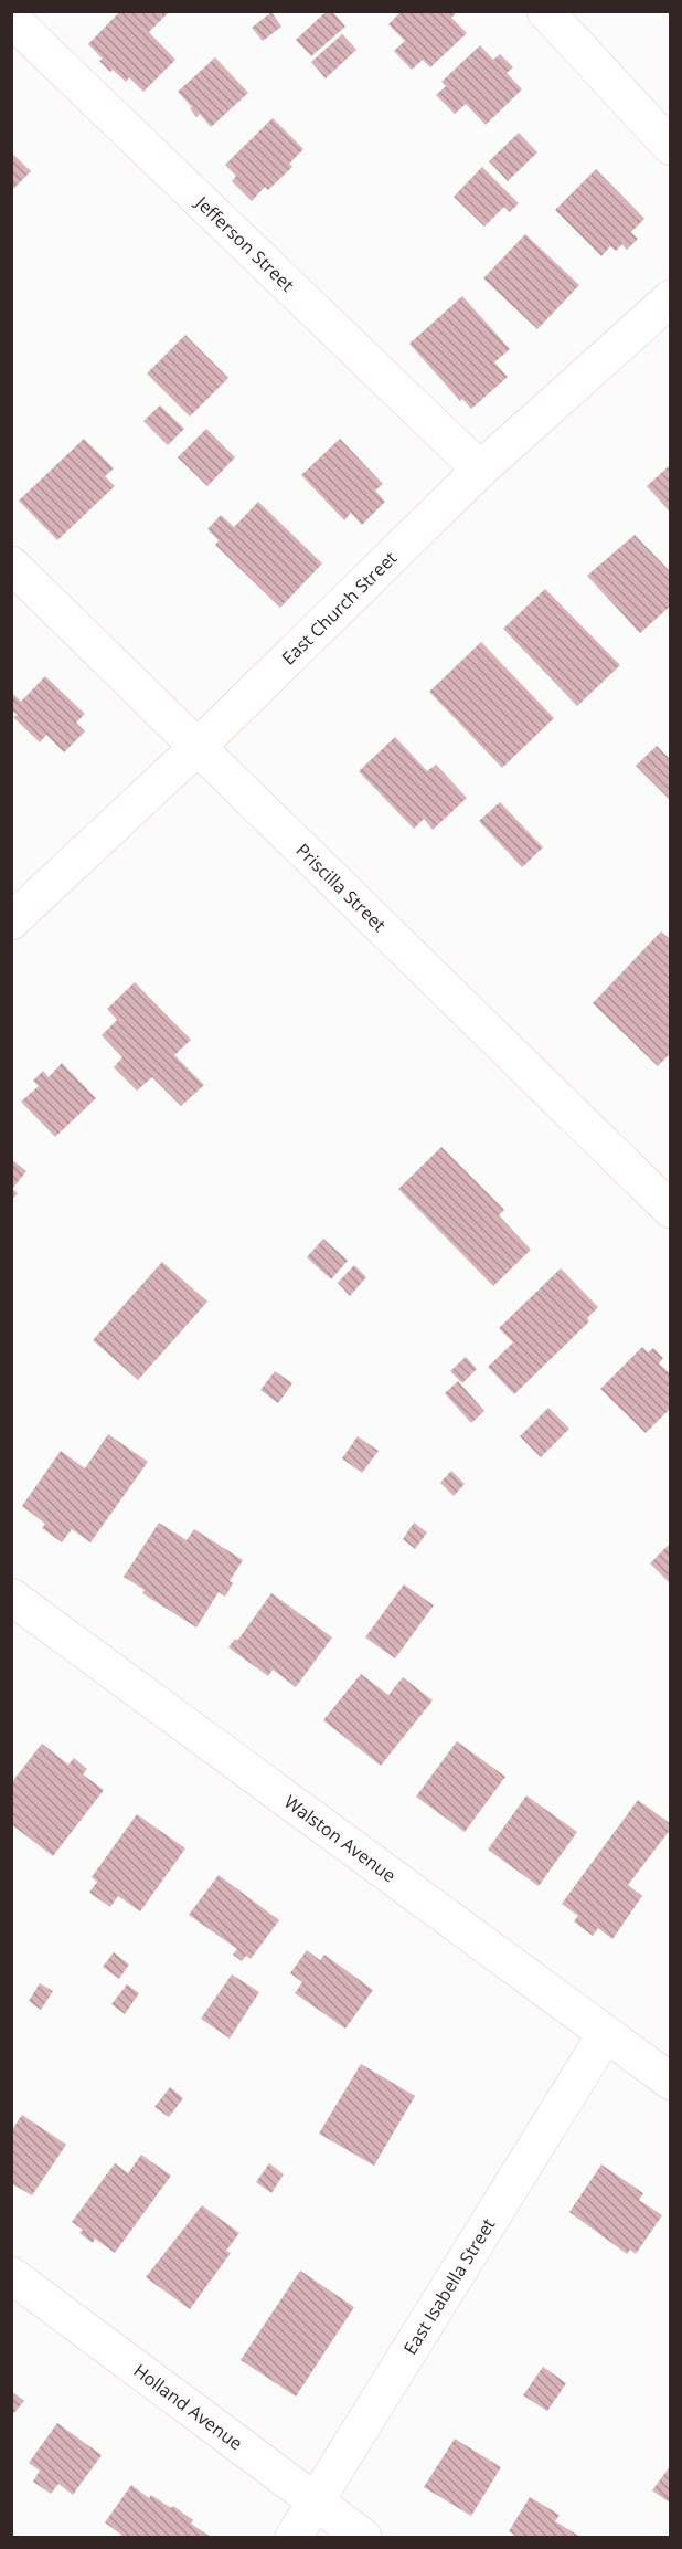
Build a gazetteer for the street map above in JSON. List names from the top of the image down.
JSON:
{
  "streets": {
    "street": [
      "Jefferson Street",
      "East Church Street",
      "Priscilla Street",
      "Walston Avenue",
      "East Isabella Street",
      "Holland Avenue"
    ]
  },
  "crossings": [
    ["Jefferson Street", "East Church Street"],
    ["East Church Street", "Priscilla Street"],
    ["Walston Avenue", "East Isabella Street"],
    ["East Isabella Street", "Holland Avenue"]
  ]
}
